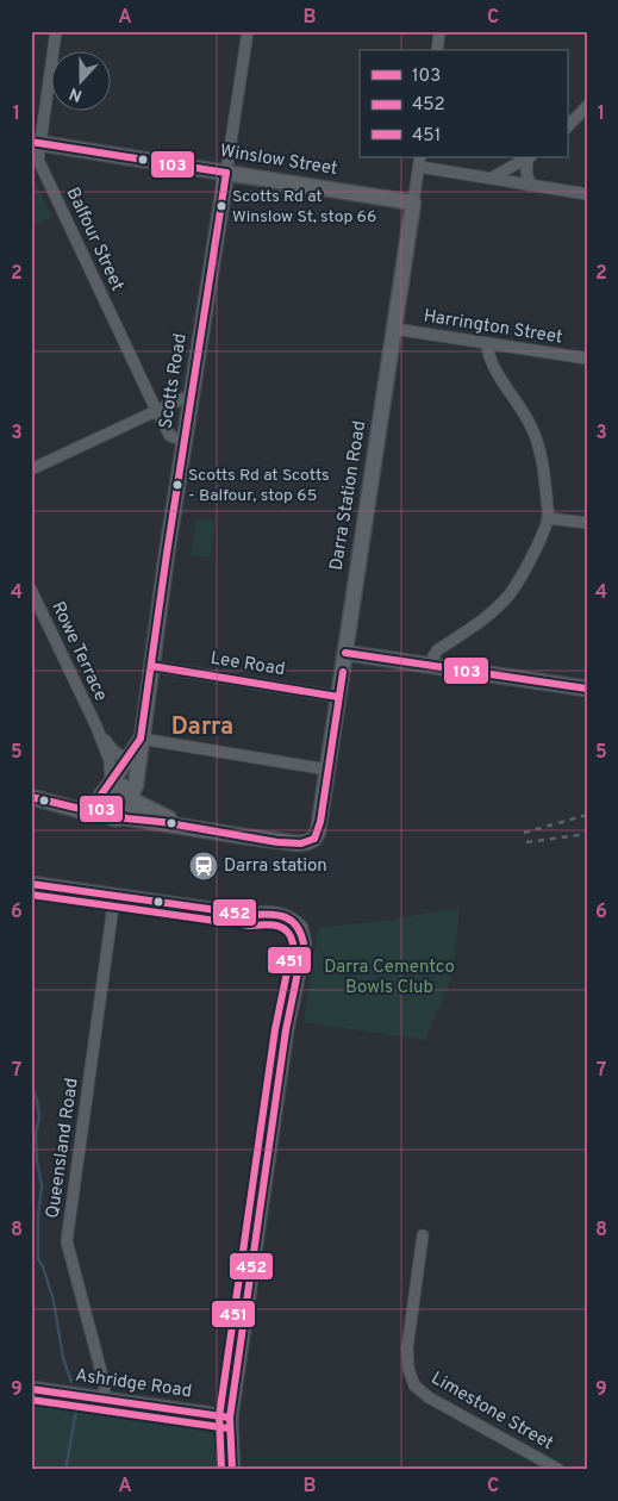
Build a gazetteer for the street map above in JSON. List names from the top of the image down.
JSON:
{
  "streets": {
    "street": [
      "Winslow Street",
      "Balfour Street",
      "Harrington Street",
      "Scotts Road",
      "Darra Station Road",
      "Rowe Terrace",
      "Lee Road",
      "Queensland Road",
      "Ashridge Road",
      "Limestone Street"
    ]
  },
  "crossings": [
    ["Winslow Street", "Balfour Street"],
    ["Winslow Street", "Scotts Road"],
    ["Winslow Street", "Darra Station Road"],
    ["Balfour Street", "Scotts Road"],
    ["Harrington Street", "Darra Station Road"],
    ["Scotts Road", "Rowe Terrace"],
    ["Scotts Road", "Lee Road"],
    ["Darra Station Road", "Lee Road"],
    ["Queensland Road", "Ashridge Road"]
  ],
  "districts": ["Darra"],
  "parks": ["Darra Cementco Bowls Club"],
  "places": {
    "other": ["Scotts Rd at Winslow St, stop 66", "Scotts Rd at Scotts - Balfour, stop 65"],
    "station": ["Darra station"]
  },
  "lines": ["transit line 103", "transit line 452", "transit line 451"],
  "legend": ["103", "452", "451"],
  "north": "bottom",
  "grid": {
    "columns": ["A", "B", "C"],
    "rows": [
      "1",
      "2",
      "3",
      "4",
      "5",
      "6",
      "7",
      "8",
      "9"
    ]
  }
}
